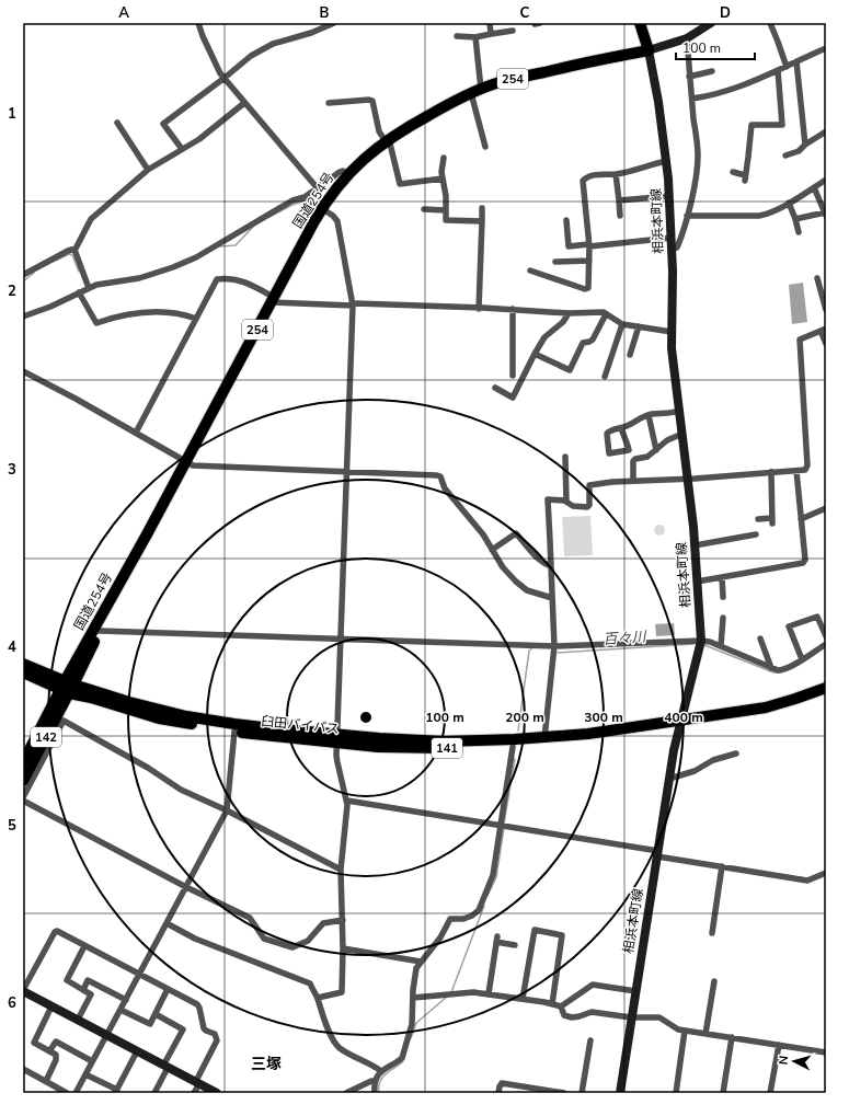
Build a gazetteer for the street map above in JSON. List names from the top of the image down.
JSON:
{
  "streets": {
    "highway": [
      "254",
      "国道254号",
      "臼田バイパス",
      "142",
      "141"
    ],
    "main road": ["相浜本町線"]
  },
  "crossings": [
    ["国道254号", "相浜本町線"],
    ["国道254号", "臼田バイパス"],
    ["国道254号", "142"],
    ["国道254号", "141"],
    ["相浜本町線", "臼田バイパス"],
    ["臼田バイパス", "142"],
    ["臼田バイパス", "141"],
    ["142", "141"]
  ],
  "districts": ["三塚"],
  "water": ["百々川"],
  "scale_bar": "100 m",
  "north": "left",
  "grid": {
    "columns": [
      "A",
      "B",
      "C",
      "D"
    ],
    "rows": [
      "1",
      "2",
      "3",
      "4",
      "5",
      "6"
    ]
  },
  "rings": [
    "100 m",
    "200 m",
    "300 m",
    "400 m"
  ]
}
